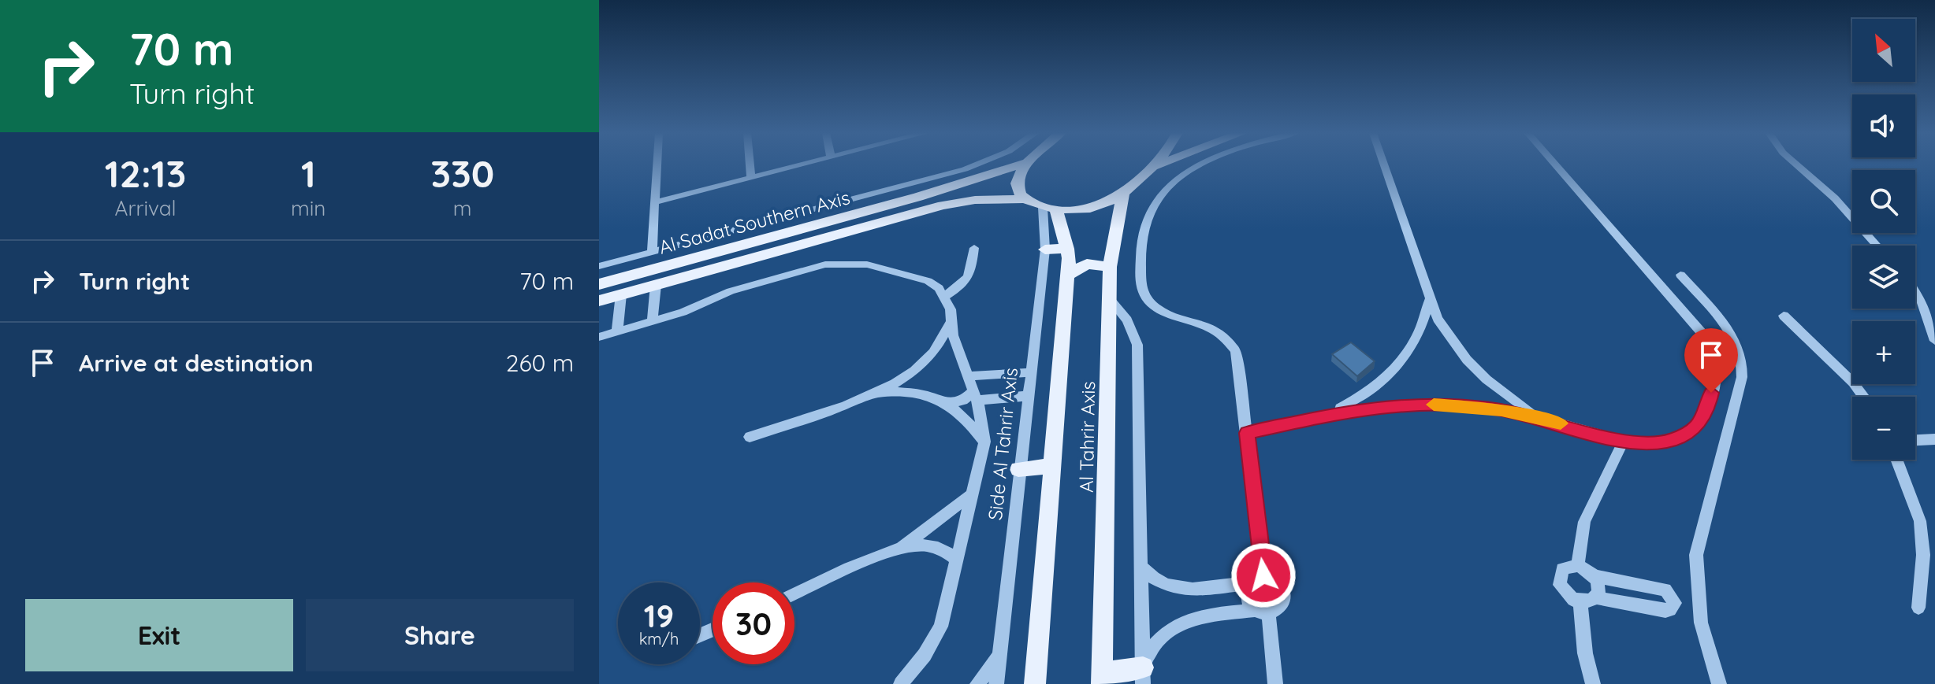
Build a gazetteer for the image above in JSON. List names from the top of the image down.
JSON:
{
  "streets": {
    "main road": ["Al Sadat Southern Axis", "Al Tahrir Axis"],
    "street": ["Side Al Tahrir Axis"]
  },
  "crossings": [
    ["Al Tahrir Axis", "Side Al Tahrir Axis"]
  ],
  "north": "top left",
  "page": {
    "turn": ["70 m", "Turn right"],
    "map_buttons": ["+", "−"],
    "eta": [
      "12:13",
      "Arrival",
      "1",
      "min",
      "330",
      "m"
    ],
    "list": [
      {
        "name": "Turn right",
        "value": "70 m"
      },
      {
        "name": "Arrive at destination",
        "value": "260 m"
      }
    ],
    "speed": "19 km/h",
    "limit": "30",
    "buttons": ["Exit", "Share"]
  }
}
